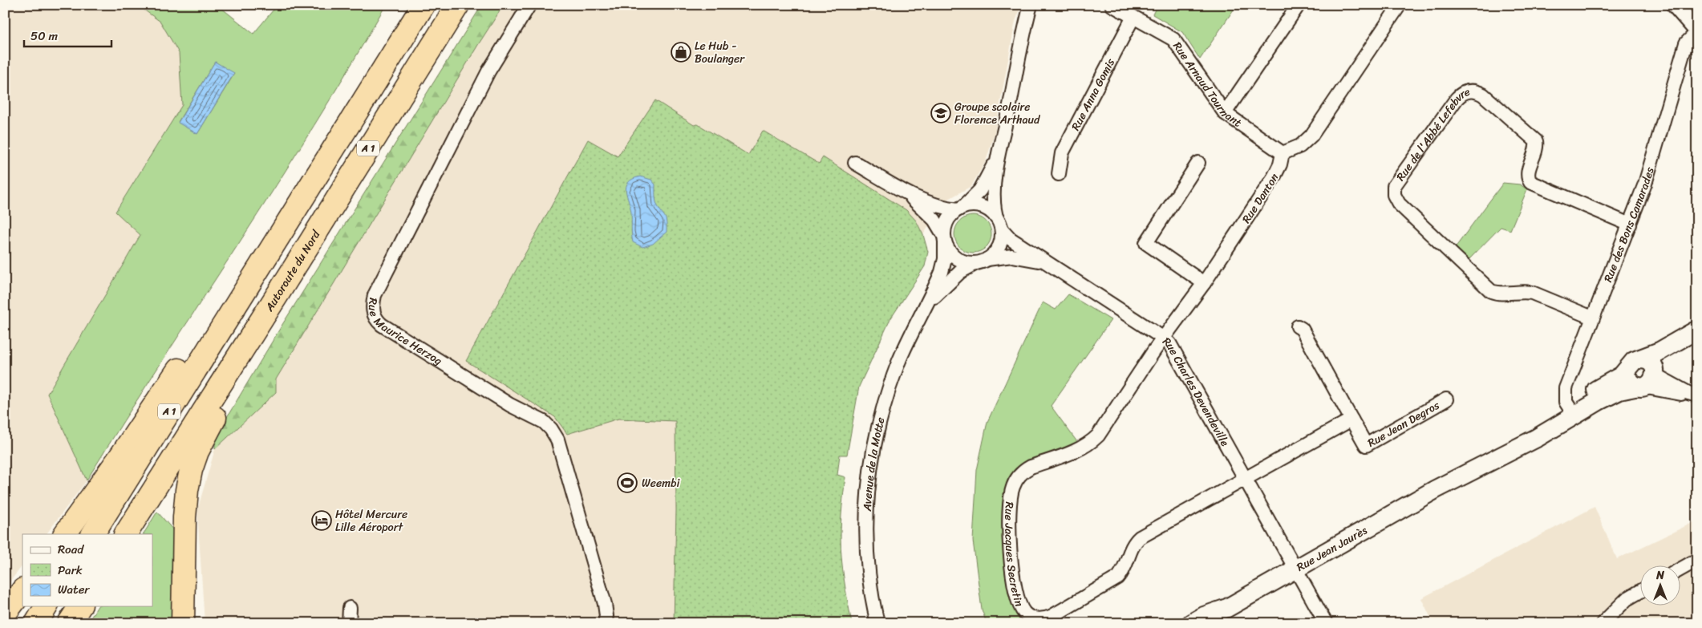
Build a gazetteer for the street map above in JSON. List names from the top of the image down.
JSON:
{
  "streets": {
    "highway": ["A 1", "Autoroute du Nord"],
    "main road": ["Rue Jean Jaurès"],
    "street": [
      "Rue Arnaud Tournant",
      "Rue Anna Gomis",
      "Rue de l'Abbé Lefebvre",
      "Rue Danton",
      "Rue des Bons Camarades",
      "Rue Maurice Herzog",
      "Rue Charles Devendeville",
      "Rue Jean Degros",
      "Avenue de la Motte",
      "Rue Jacques Secretin"
    ]
  },
  "crossings": [
    ["Rue Arnaud Tournant", "Rue Anna Gomis"],
    ["Rue Arnaud Tournant", "Rue Danton"],
    ["Rue de l'Abbé Lefebvre", "Rue des Bons Camarades"],
    ["Rue Danton", "Rue Charles Devendeville"],
    ["Rue Danton", "Rue Jacques Secretin"],
    ["Rue des Bons Camarades", "Rue Jean Jaurès"],
    ["Rue Charles Devendeville", "Avenue de la Motte"],
    ["Rue Charles Devendeville", "Rue Jean Jaurès"],
    ["Rue Charles Devendeville", "Rue Jacques Secretin"]
  ],
  "places": {
    "shop": ["Le Hub - Boulanger"],
    "school or university": ["Groupe scolaire Florence Arthaud"],
    "sports": ["Weembi"],
    "hotel": ["Hôtel Mercure Lille Aéroport"]
  },
  "legend": ["Road", "Park", "Water"],
  "scale_bar": "50 m",
  "north": "top"
}
